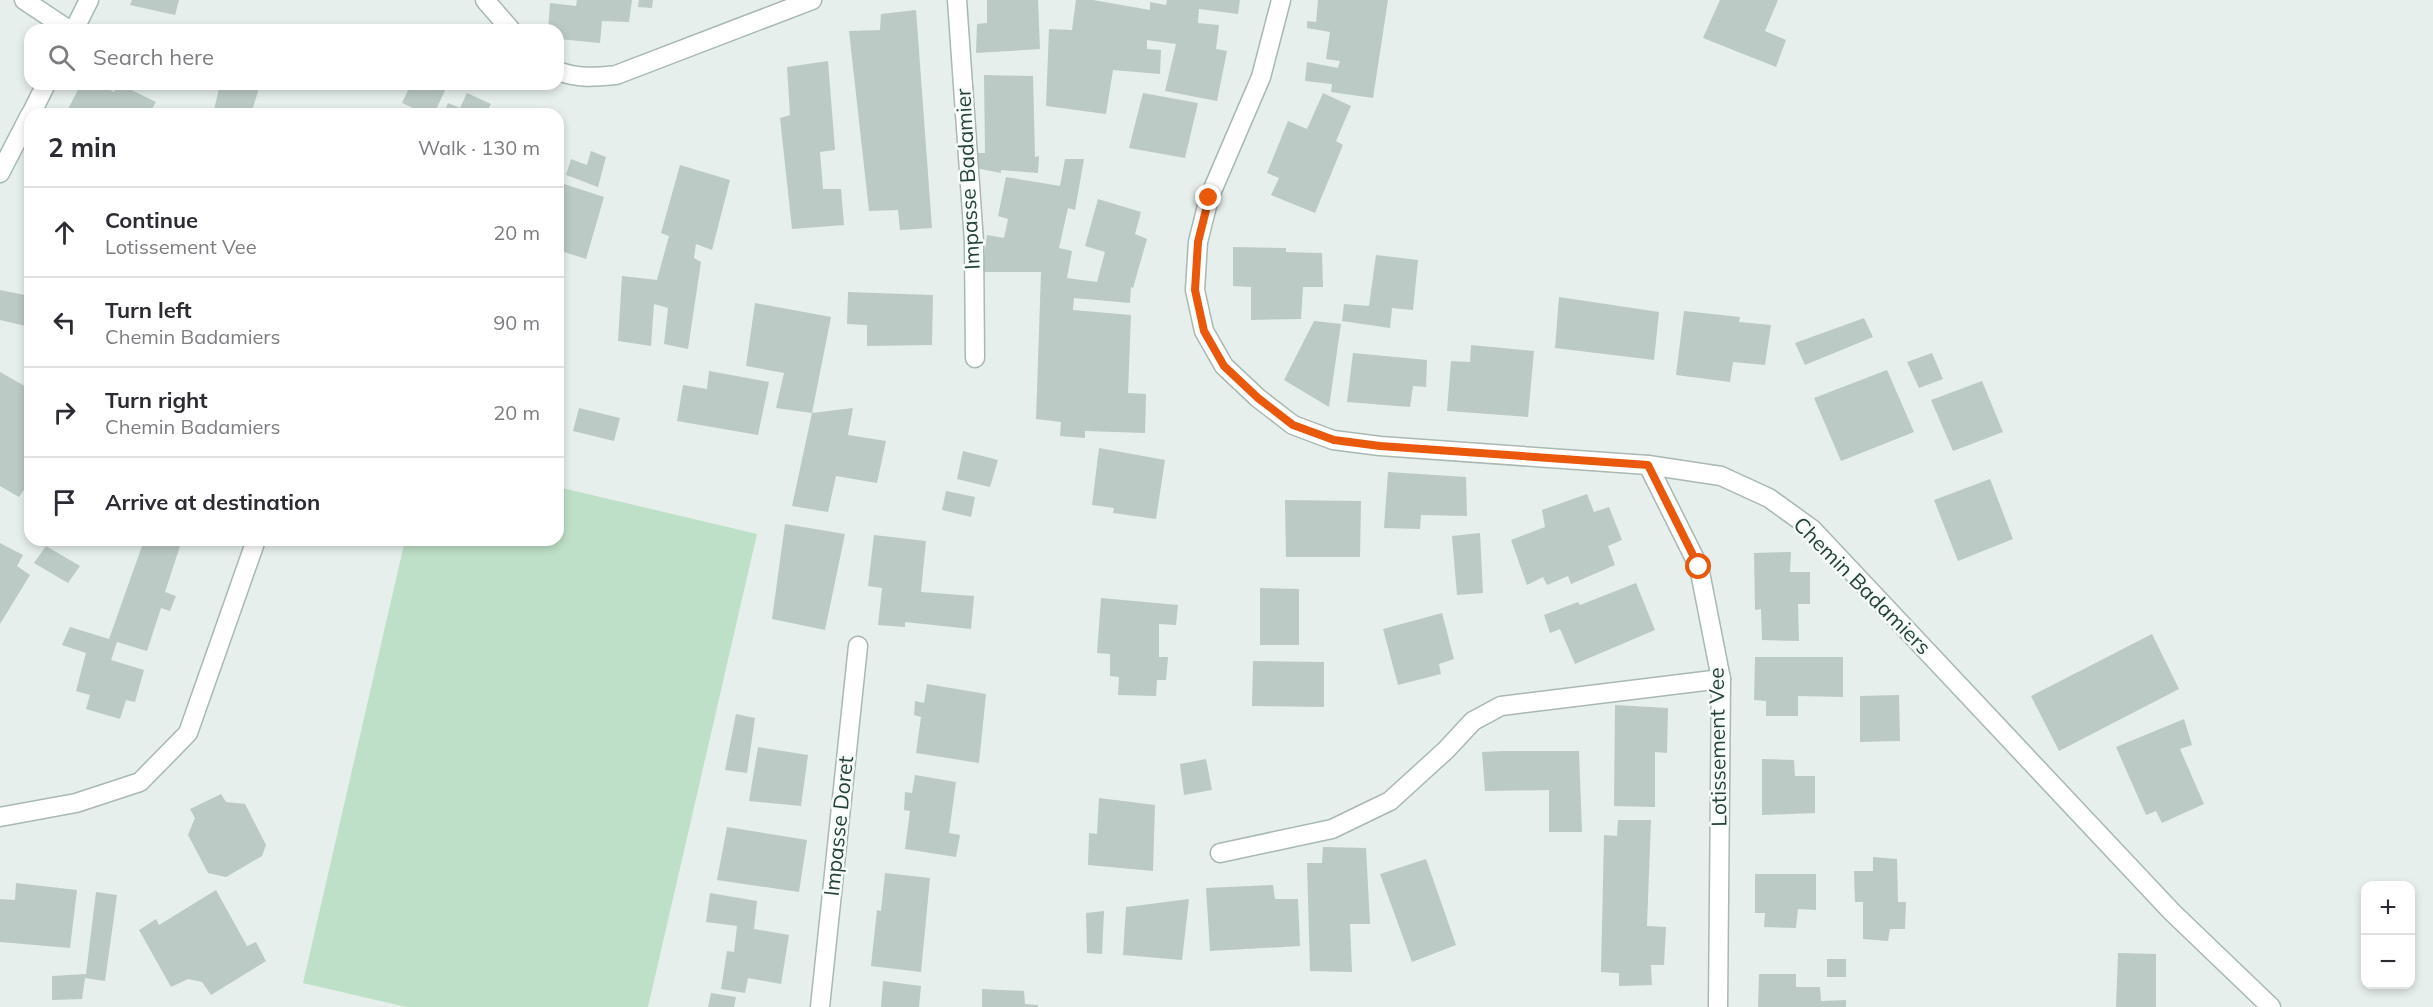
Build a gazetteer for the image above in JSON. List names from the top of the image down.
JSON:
{
  "streets": {
    "street": [
      "Impasse Badamier",
      "Chemin Badamiers",
      "Lotissement Vee",
      "Impasse Doret"
    ]
  },
  "crossings": [
    ["Chemin Badamiers", "Lotissement Vee"]
  ],
  "page": {
    "search": "Search here",
    "heading": ["2 min", "Walk · 130 m"],
    "list": [
      ["Continue", "Lotissement Vee", "20 m"],
      ["Turn left", "Chemin Badamiers", "90 m"],
      ["Turn right", "Chemin Badamiers", "20 m"],
      "Arrive at destination"
    ],
    "map_buttons": ["+", "−"]
  }
}
